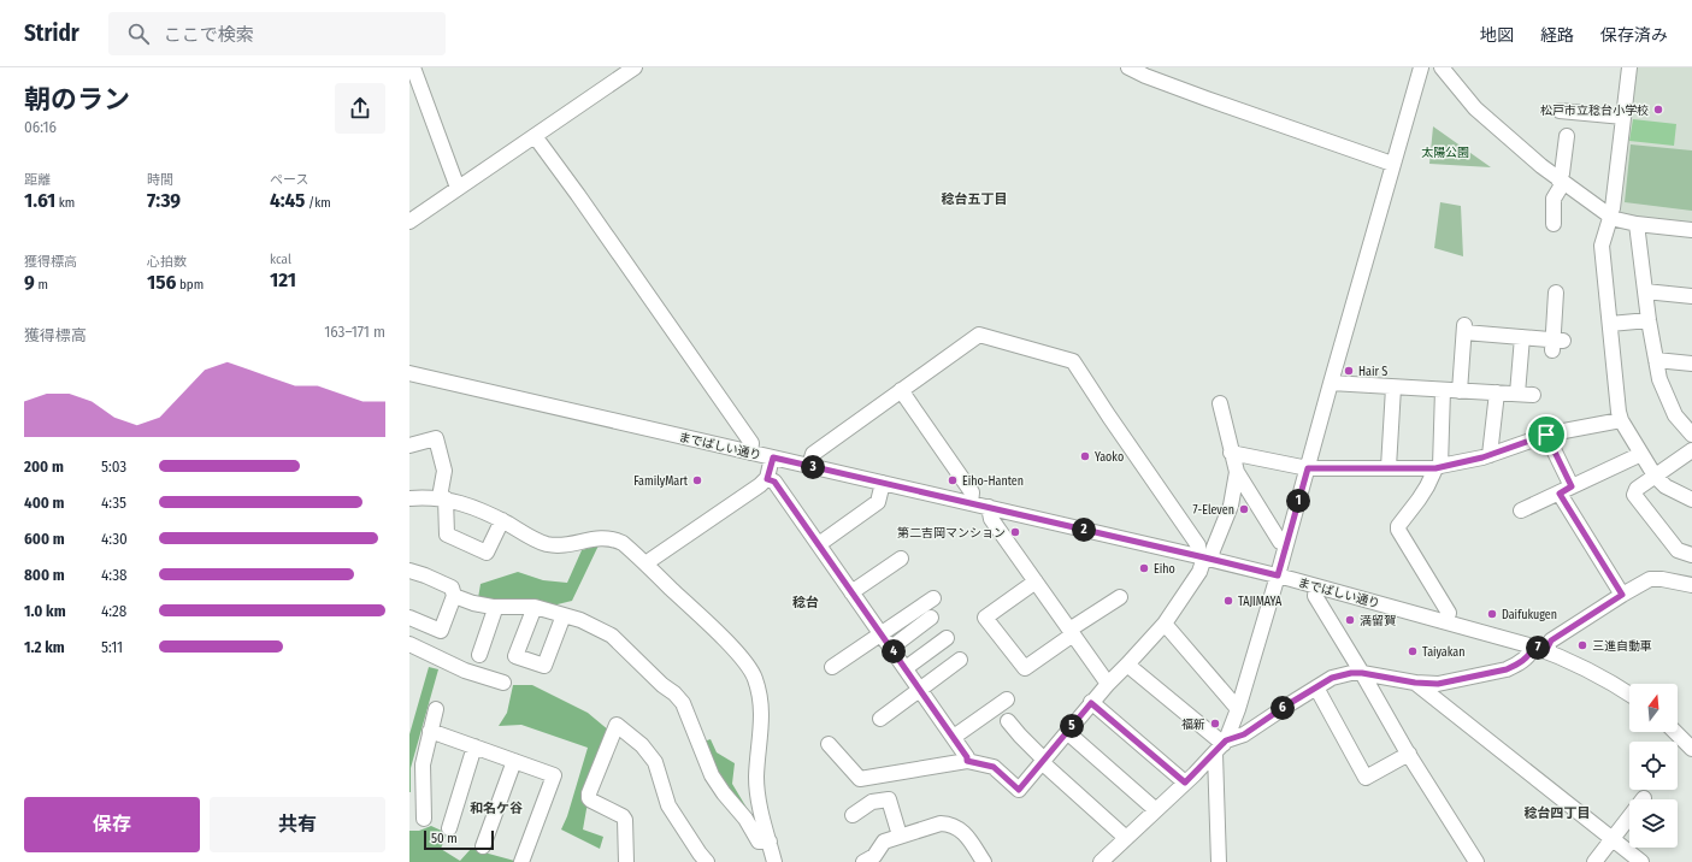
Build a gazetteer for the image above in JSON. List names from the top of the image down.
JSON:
{
  "streets": {
    "street": ["までばしい通り"]
  },
  "districts": [
    "稔台五丁目",
    "稔台",
    "和名ケ谷",
    "稔台四丁目"
  ],
  "parks": ["太陽公園"],
  "places": [
    "松戸市立稔台小学校",
    "Hair S",
    "Yaoko",
    "FamilyMart",
    "Eiho-Hanten",
    "7-Eleven",
    "第二吉岡マンション",
    "Eiho",
    "TAJIMAYA",
    "Daifukugen",
    "満留賀",
    "三進自動車",
    "Taiyakan",
    "福新"
  ],
  "scale_bar": "50 m",
  "north": "top",
  "page": {
    "header": "Stridr",
    "search": "ここで検索",
    "nav": ["地図", "経路", "保存済み"],
    "heading": ["朝のラン", "06:16"],
    "stats": [
      ["距離", "1.61 km"],
      ["時間", "7:39"],
      ["ペース", "4:45 /km"],
      ["獲得標高", "9 m"],
      ["心拍数", "156 bpm"],
      ["kcal", "121"]
    ],
    "chart": ["獲得標高", "163–171 m"],
    "list": [
      {
        "name": "200 m",
        "note": "5:03"
      },
      {
        "name": "400 m",
        "note": "4:35"
      },
      {
        "name": "600 m",
        "note": "4:30"
      },
      {
        "name": "800 m",
        "note": "4:38"
      },
      {
        "name": "1.0 km",
        "note": "4:28"
      },
      {
        "name": "1.2 km",
        "note": "5:11"
      }
    ],
    "pins": [
      "3",
      "1",
      "2",
      "7",
      "4",
      "6",
      "5"
    ],
    "buttons": ["保存", "共有"],
    "scale": "50 m"
  }
}
